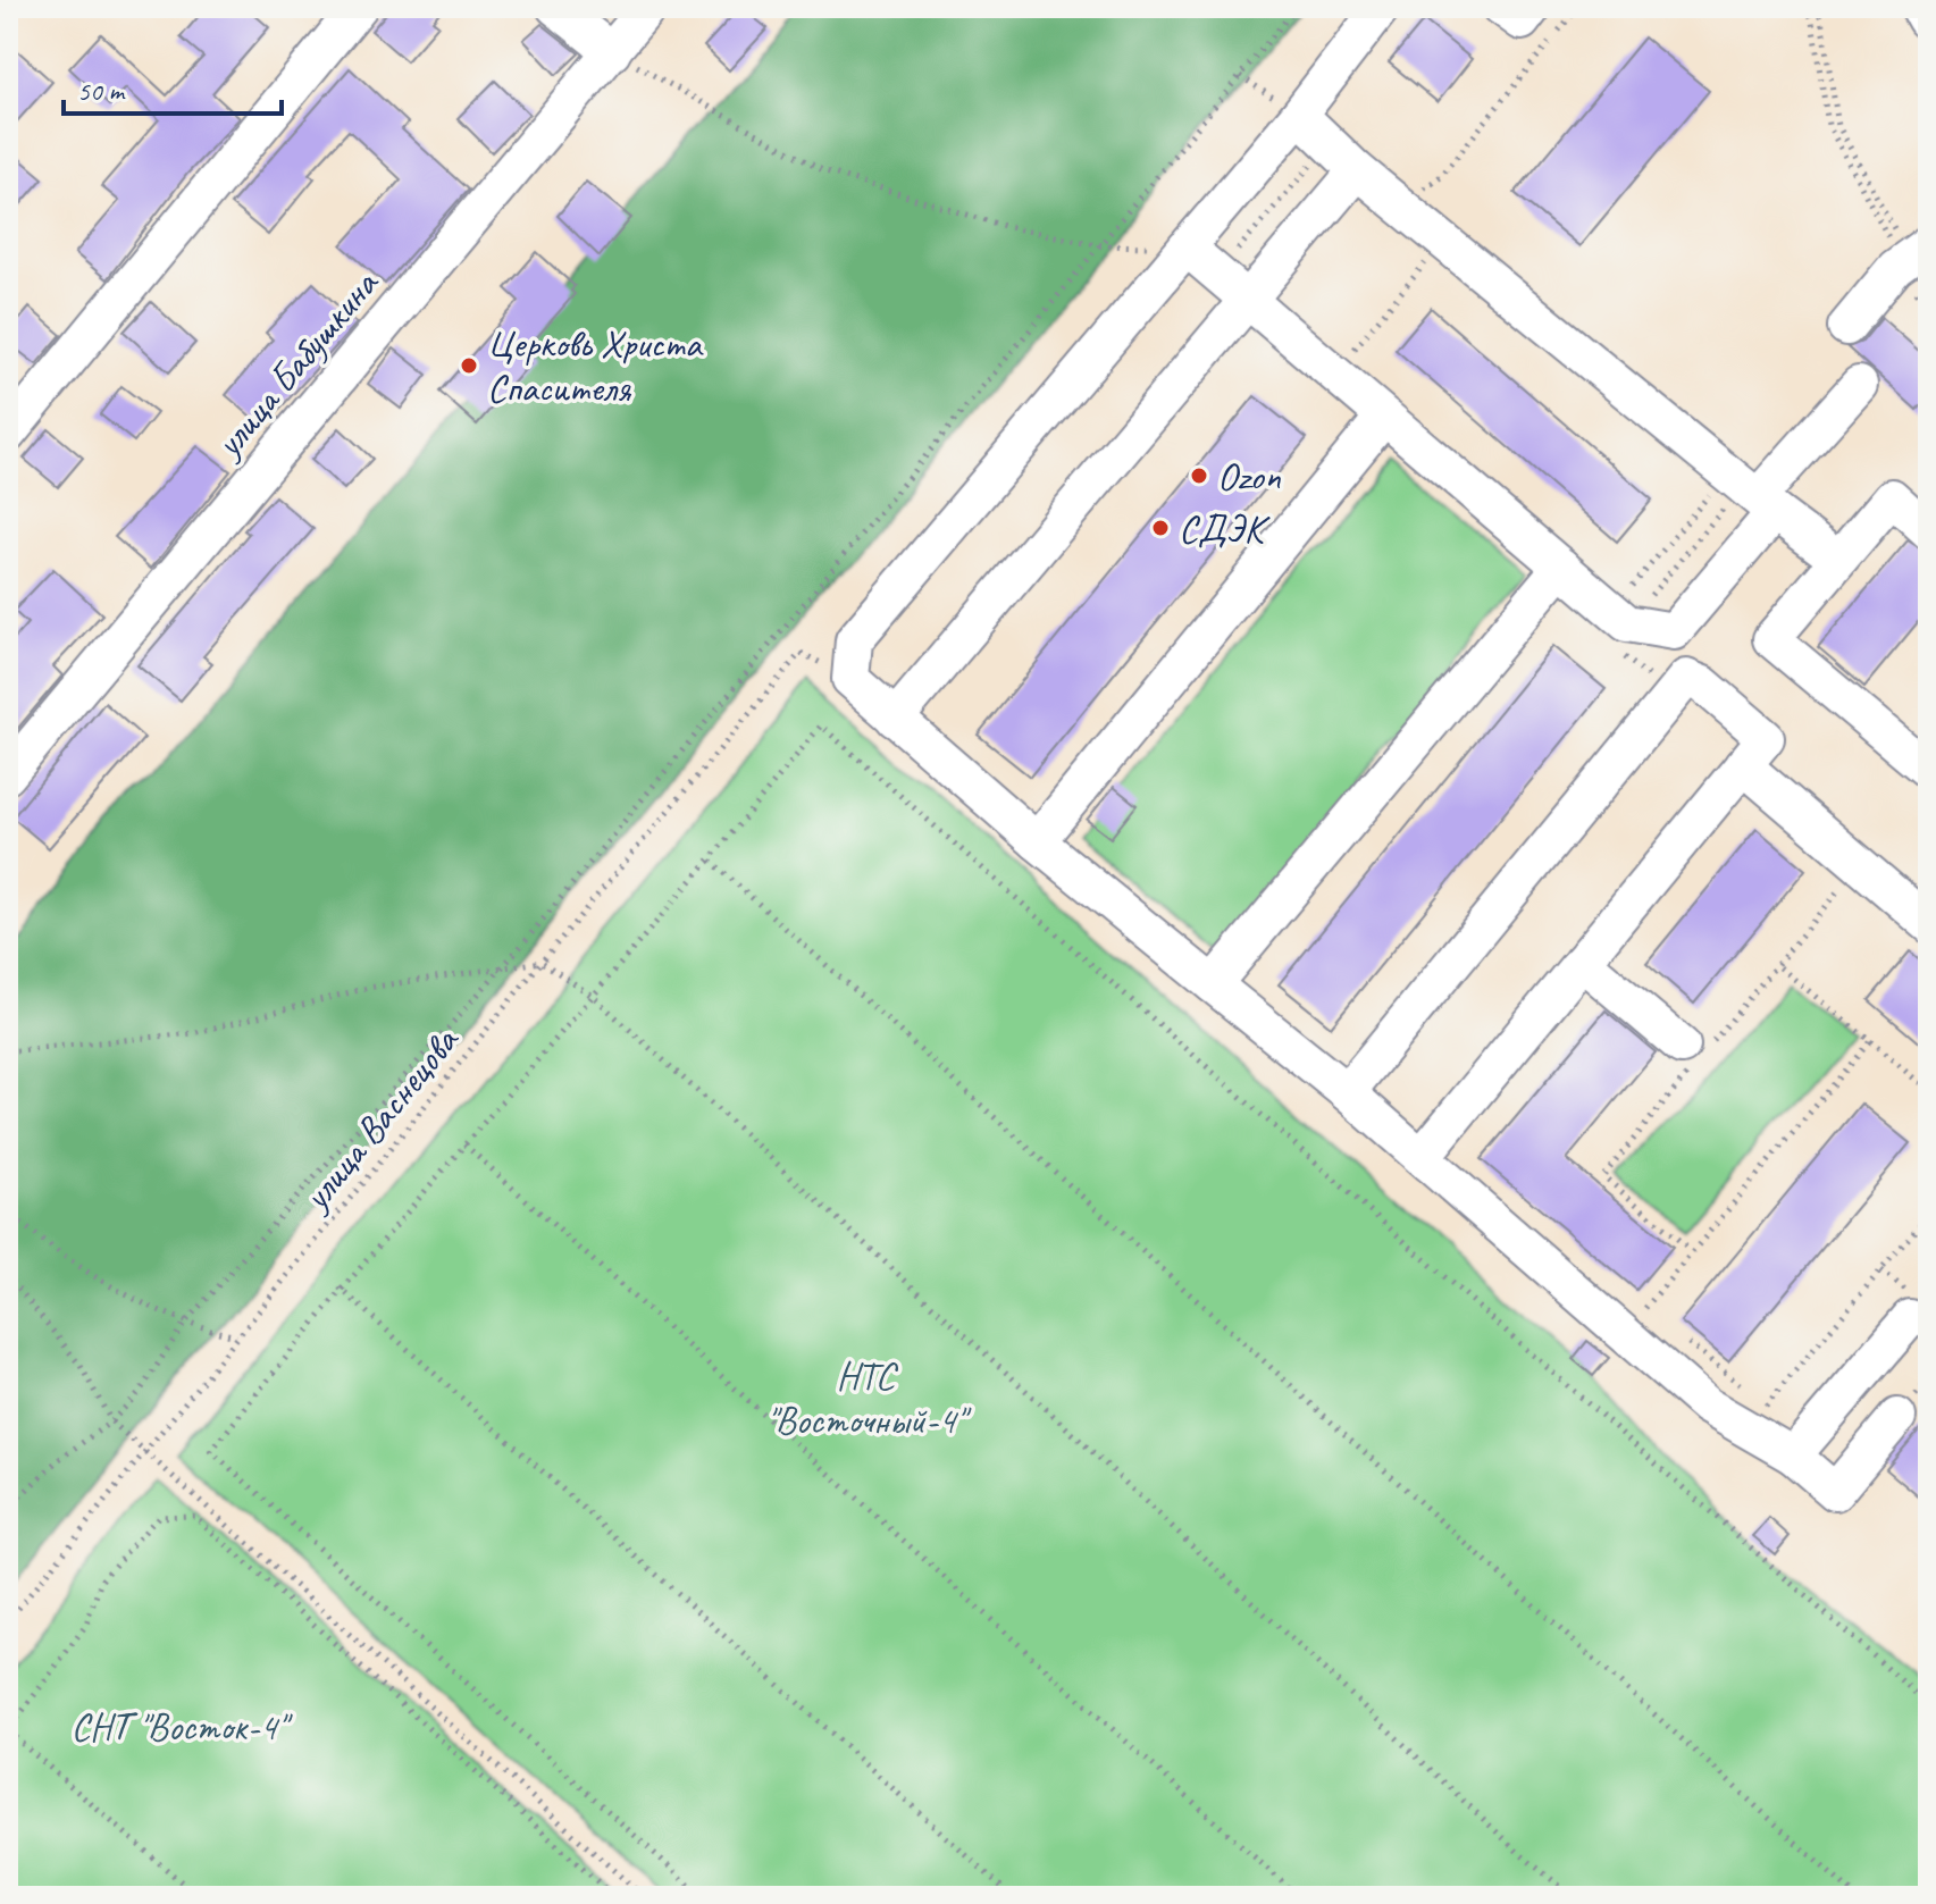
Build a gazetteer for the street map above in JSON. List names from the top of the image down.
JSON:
{
  "streets": {
    "street": ["улица Бабушкина"],
    "path": ["улица Васнецова"]
  },
  "parks": ["НТС \"Восточный-4\"", "СНТ \"Восток-4\""],
  "places": ["Церковь Христа Спасителя", "Ozon", "СДЭК"],
  "scale_bar": "50 m"
}
